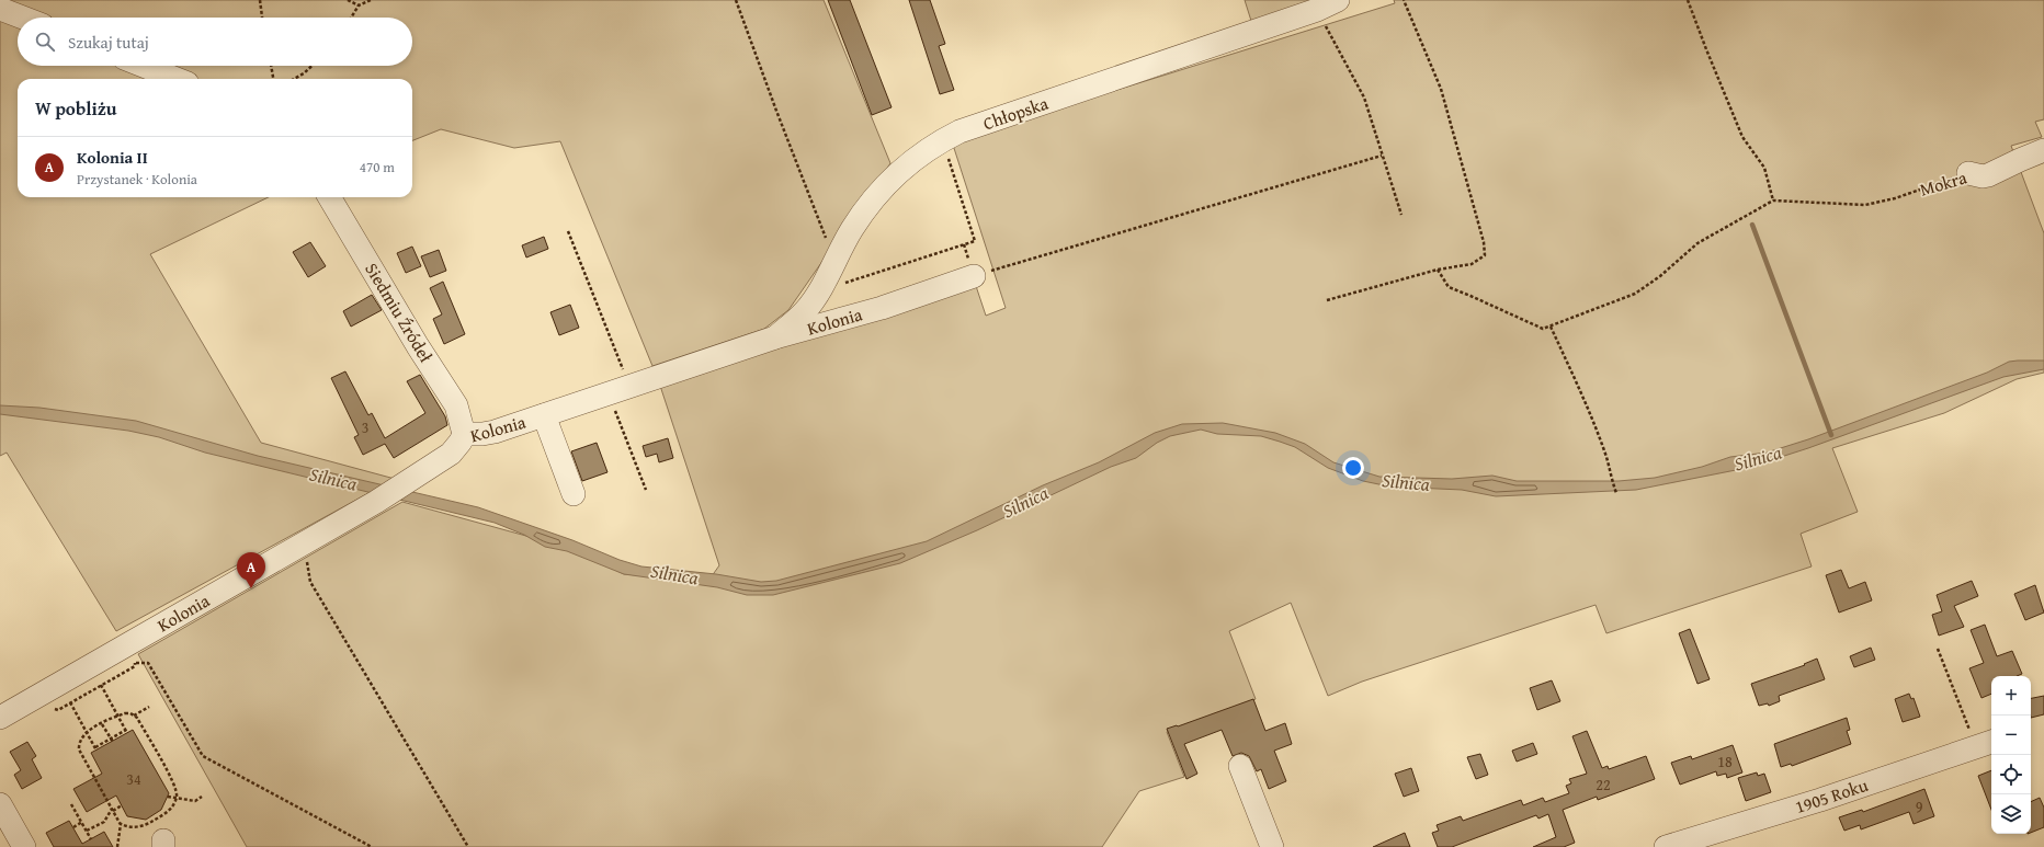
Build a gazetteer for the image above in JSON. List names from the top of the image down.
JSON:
{
  "streets": {
    "street": [
      "Chłopska",
      "Mokra",
      "Siedmiu Źródeł",
      "Kolonia",
      "1905 Roku"
    ]
  },
  "crossings": [
    ["Chłopska", "Kolonia"],
    ["Siedmiu Źródeł", "Kolonia"]
  ],
  "water": ["Silnica"],
  "house_numbers": [
    "3",
    "18",
    "34",
    "22",
    "9"
  ],
  "page": {
    "search": "Szukaj tutaj",
    "heading": "W pobliżu",
    "list": [
      {
        "mark": "A",
        "name": "Kolonia II",
        "note": "Przystanek · Kolonia",
        "value": "470 m"
      }
    ],
    "pins": "A",
    "map_buttons": ["+", "−"]
  }
}
